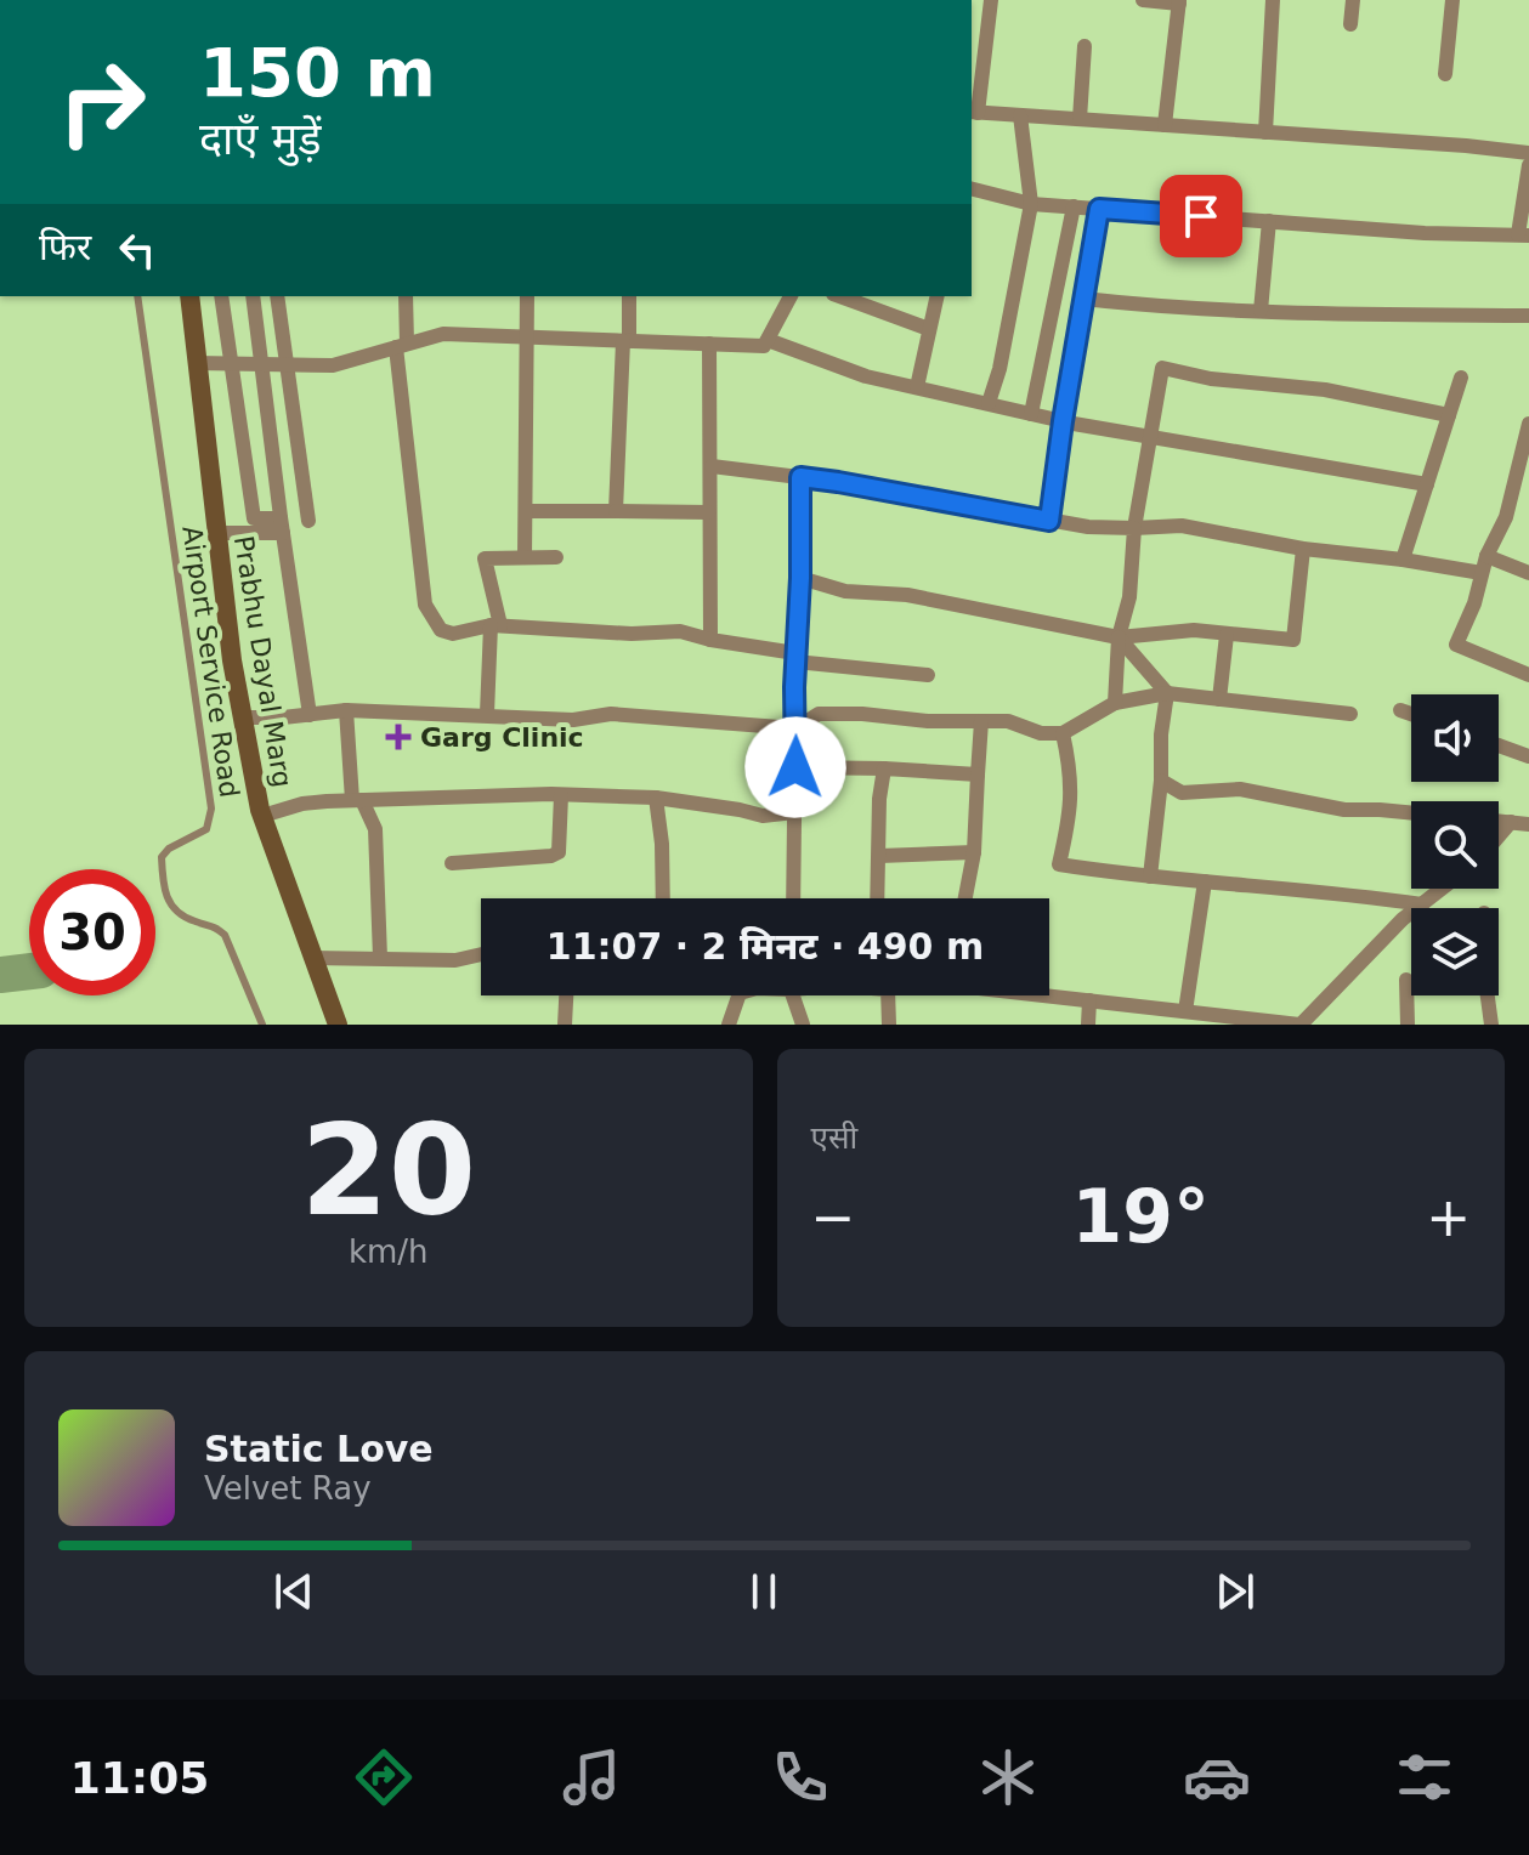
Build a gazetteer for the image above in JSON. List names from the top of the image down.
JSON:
{
  "streets": {
    "street": ["Prabhu Dayal Marg"],
    "lane": ["Airport Service Road"]
  },
  "places": {
    "health": ["Garg Clinic"]
  },
  "page": {
    "turn": ["150 m", "दाएँ मुड़ें"],
    "then": "फिर",
    "limit": "30",
    "trip": "11:07 · 2 मिनट · 490 m",
    "tile": [
      ["20", "km/h"],
      "एसी"
    ],
    "heat": ["−", "19°", "+"],
    "song": ["Static Love", "Velvet Ray"],
    "tabs": "11:05"
  }
}
